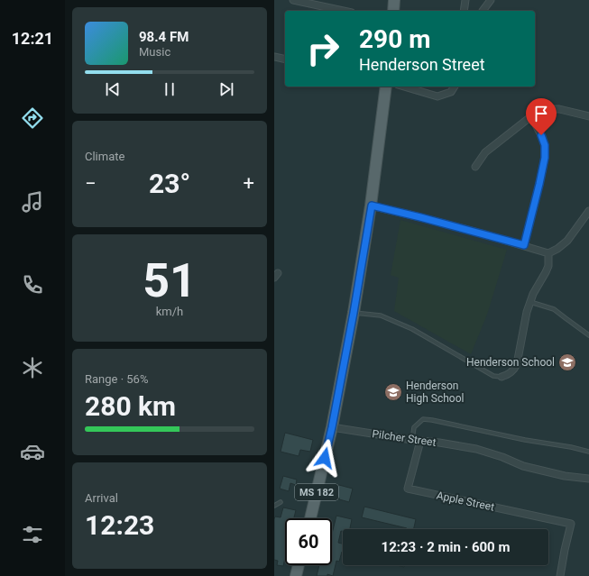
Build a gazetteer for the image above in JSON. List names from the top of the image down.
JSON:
{
  "streets": {
    "main road": ["MS 182"],
    "street": ["Pilcher Street", "Apple Street"]
  },
  "crossings": [
    ["Pilcher Street", "MS 182"],
    ["Pilcher Street", "Apple Street"]
  ],
  "places": {
    "school or university": ["Henderson School", "Henderson High School"]
  },
  "page": {
    "tabs": "12:21",
    "turn": ["290 m", "Henderson Street"],
    "song": ["98.4 FM", "Music"],
    "tile": [
      "Climate",
      ["51", "km/h"],
      ["Range · 56%", "280 km"],
      ["Arrival", "12:23"]
    ],
    "heat": ["−", "23°", "+"],
    "limit": "60",
    "trip": "12:23 · 2 min · 600 m"
  }
}
